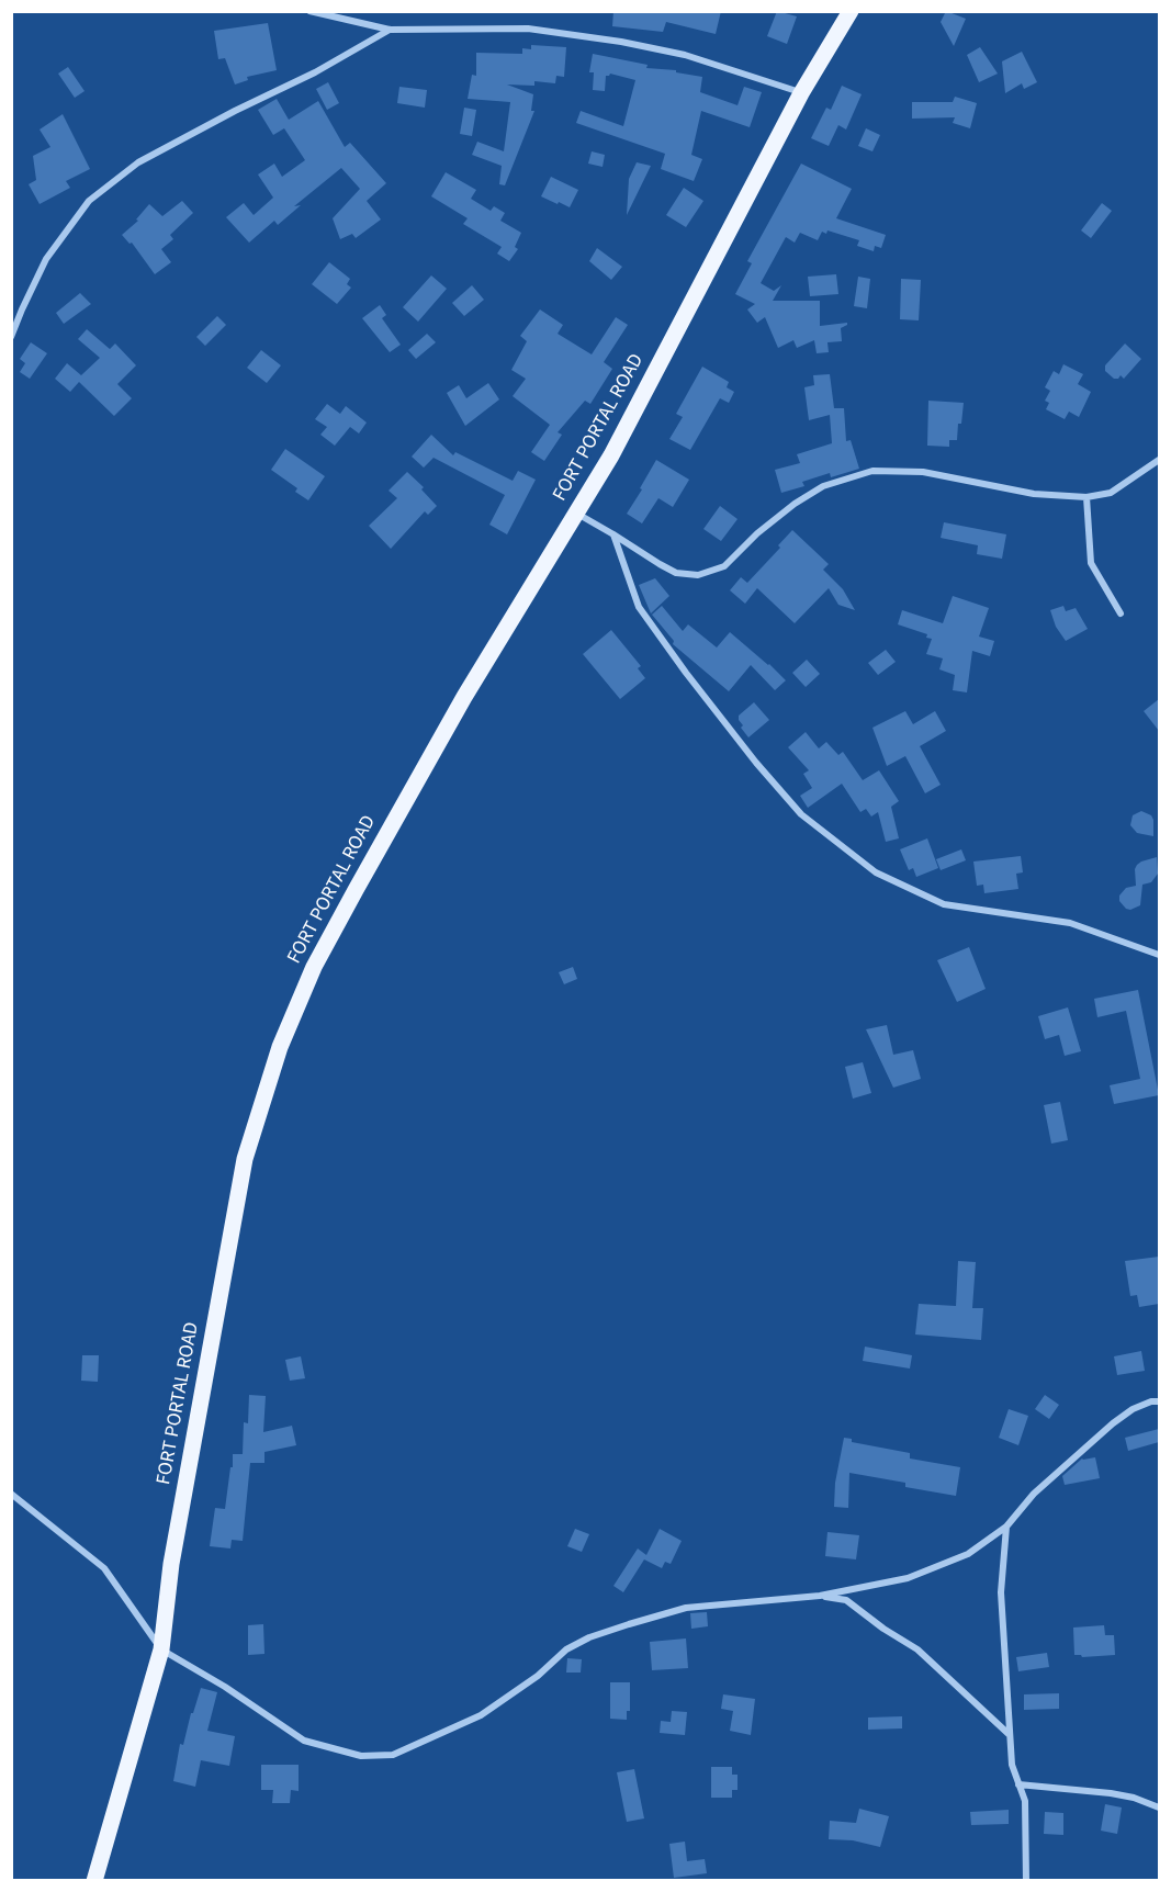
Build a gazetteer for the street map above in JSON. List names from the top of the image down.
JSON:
{
  "streets": {
    "main road": ["FORT PORTAL ROAD"]
  }
}
